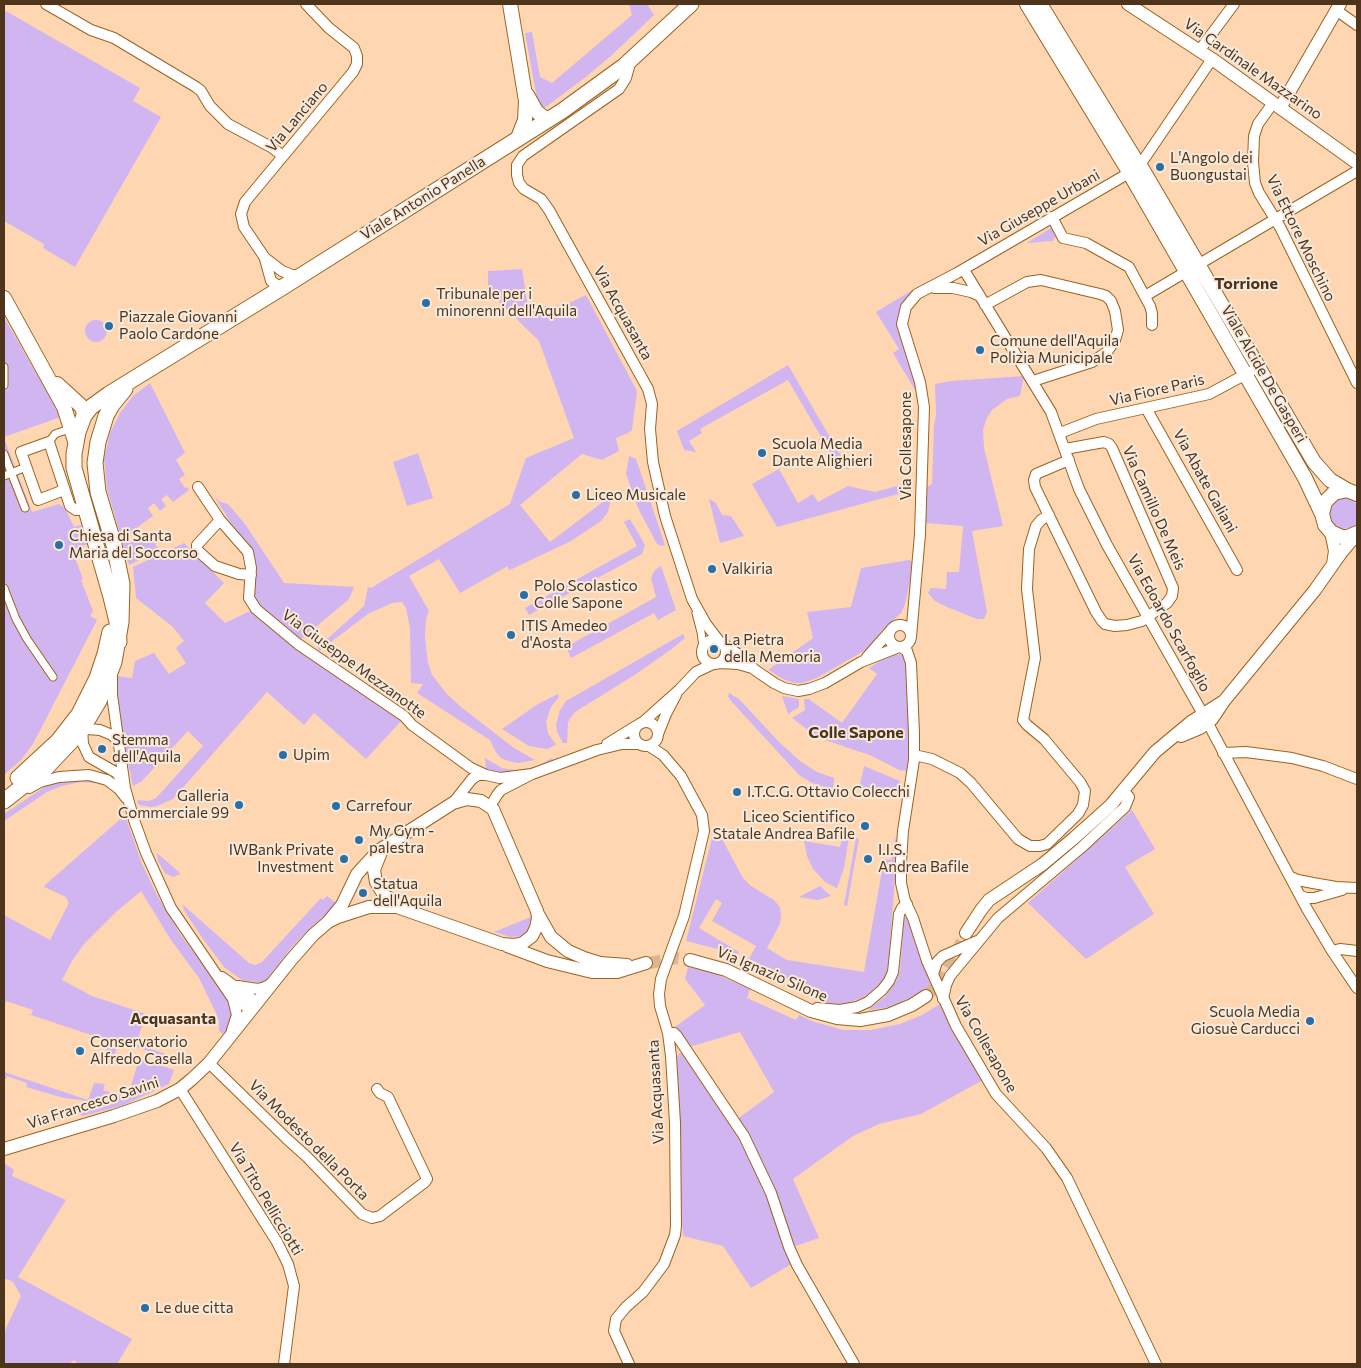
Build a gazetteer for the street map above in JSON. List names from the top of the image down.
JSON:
{
  "streets": {
    "main road": ["Viale Antonio Panella", "Viale Alcide De Gasperi"],
    "street": [
      "Via Cardinale Mazzarino",
      "Via Lanciano",
      "Via Giuseppe Urbani",
      "Via Ettore Moschino",
      "Via Acquasanta",
      "Via Fiore Paris",
      "Via Collesapone",
      "Via Abate Galiani",
      "Via Camillo De Meis",
      "Via Edoardo Scarfoglio",
      "Via Giuseppe Mezzanotte",
      "Via Ignazio Silone",
      "Via Francesco Savini",
      "Via Modesto della Porta",
      "Via Tito Pellicciotti"
    ]
  },
  "crossings": [
    ["Via Cardinale Mazzarino", "Via Giuseppe Urbani"],
    ["Via Cardinale Mazzarino", "Via Ettore Moschino"],
    ["Via Lanciano", "Viale Antonio Panella"],
    ["Viale Antonio Panella", "Via Acquasanta"],
    ["Via Giuseppe Urbani", "Viale Alcide De Gasperi"],
    ["Via Giuseppe Urbani", "Via Collesapone"],
    ["Via Giuseppe Urbani", "Via Edoardo Scarfoglio"],
    ["Via Acquasanta", "Via Giuseppe Mezzanotte"],
    ["Viale Alcide De Gasperi", "Via Fiore Paris"],
    ["Via Fiore Paris", "Via Abate Galiani"],
    ["Via Fiore Paris", "Via Edoardo Scarfoglio"],
    ["Via Collesapone", "Via Edoardo Scarfoglio"],
    ["Via Camillo De Meis", "Via Edoardo Scarfoglio"],
    ["Via Francesco Savini", "Via Modesto della Porta"],
    ["Via Francesco Savini", "Via Tito Pellicciotti"]
  ],
  "districts": ["Torrione", "Colle Sapone", "Acquasanta"],
  "places": [
    "L'Angolo dei Buongustai",
    "Tribunale per i minorenni dell'Aquila",
    "Piazzale Giovanni Paolo Cardone",
    "Comune dell'Aquila Polizia Municipale",
    "Scuola Media Dante Alighieri",
    "Liceo Musicale",
    "Chiesa di Santa Maria del Soccorso",
    "Valkiria",
    "Polo Scolastico Colle Sapone",
    "ITIS Amedeo d'Aosta",
    "La Pietra della Memoria",
    "Stemma dell'Aquila",
    "Upim",
    "I.T.C.G. Ottavio Colecchi",
    "Galleria Commerciale 99",
    "Carrefour",
    "Liceo Scientifico Statale Andrea Bafile",
    "My Gym - palestra",
    "IWBank Private Investment",
    "I.I.S. Andrea Bafile",
    "Statua dell'Aquila",
    "Scuola Media Giosuè Carducci",
    "Conservatorio Alfredo Casella",
    "Le due citta"
  ]
}
